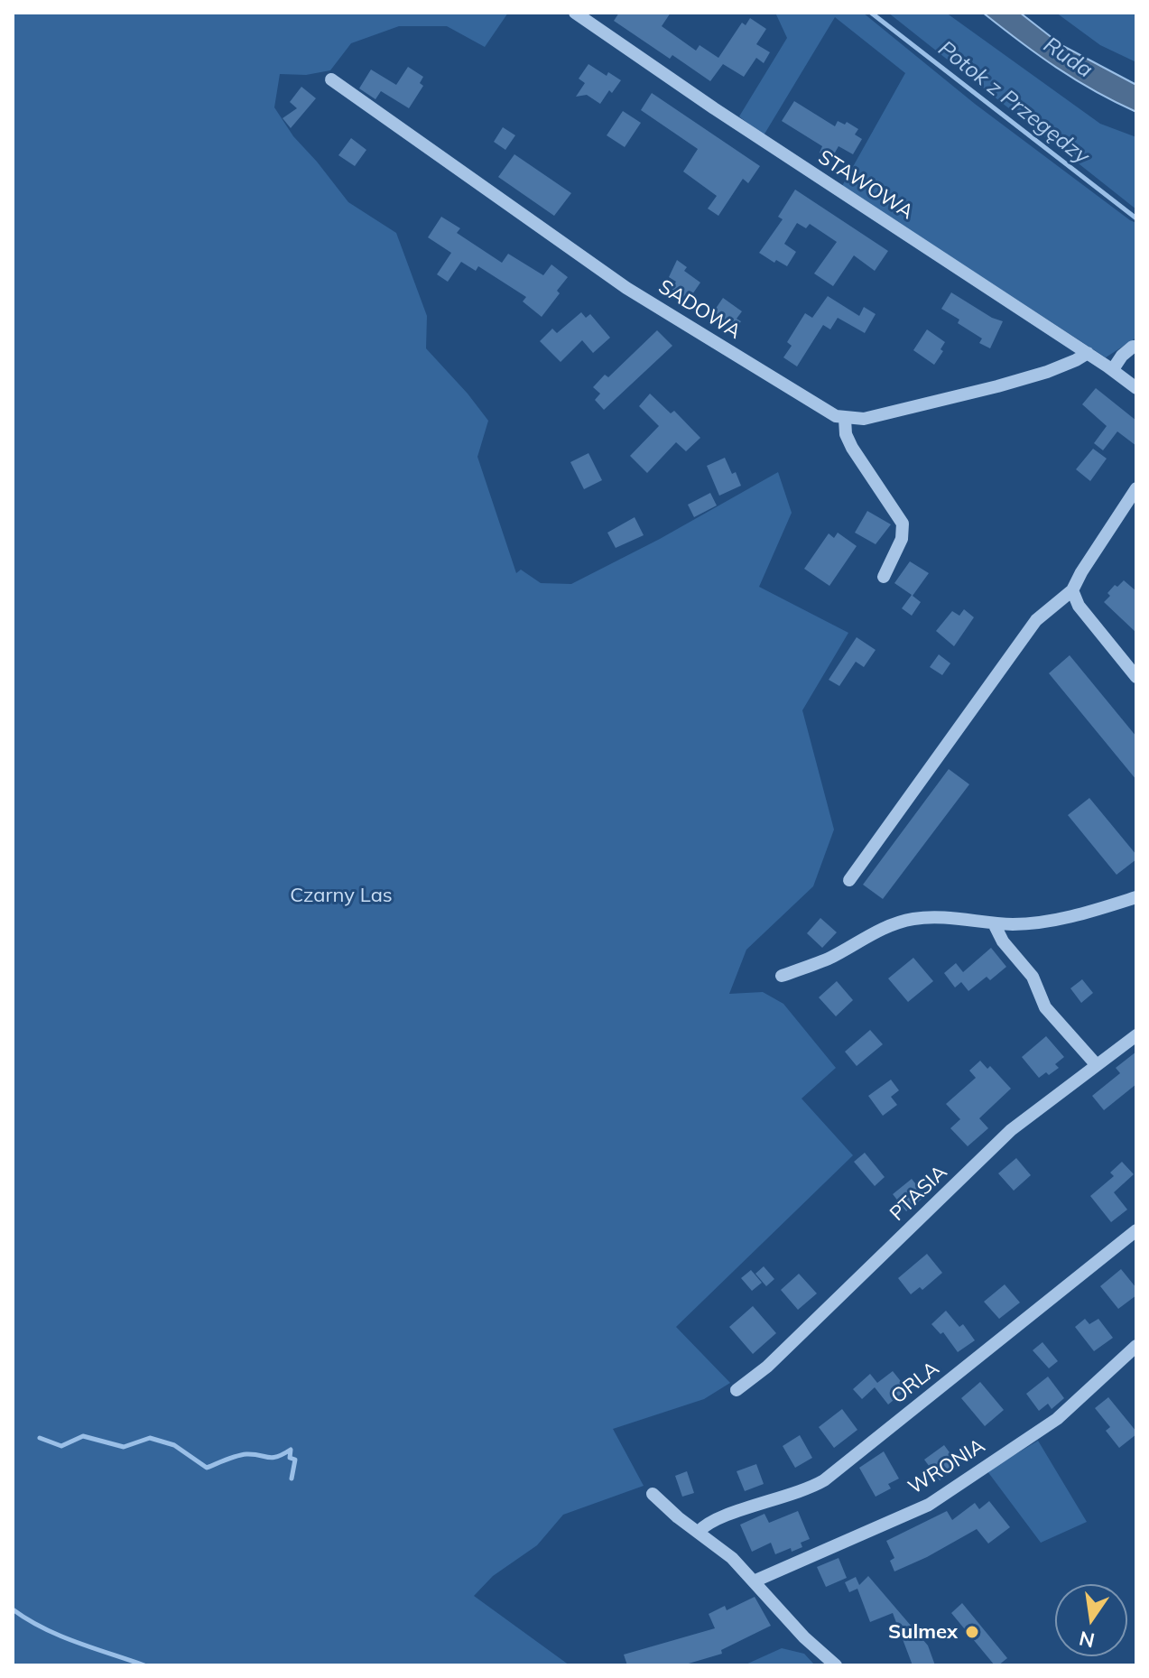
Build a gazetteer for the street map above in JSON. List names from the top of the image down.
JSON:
{
  "streets": {
    "street": [
      "STAWOWA",
      "SADOWA",
      "PTASIA",
      "ORLA",
      "WRONIA"
    ]
  },
  "crossings": [
    ["STAWOWA", "SADOWA"]
  ],
  "water": ["Ruda", "Potok z Przegędzy"],
  "parks": ["Czarny Las"],
  "places": ["Sulmex"],
  "north": "bottom"
}
